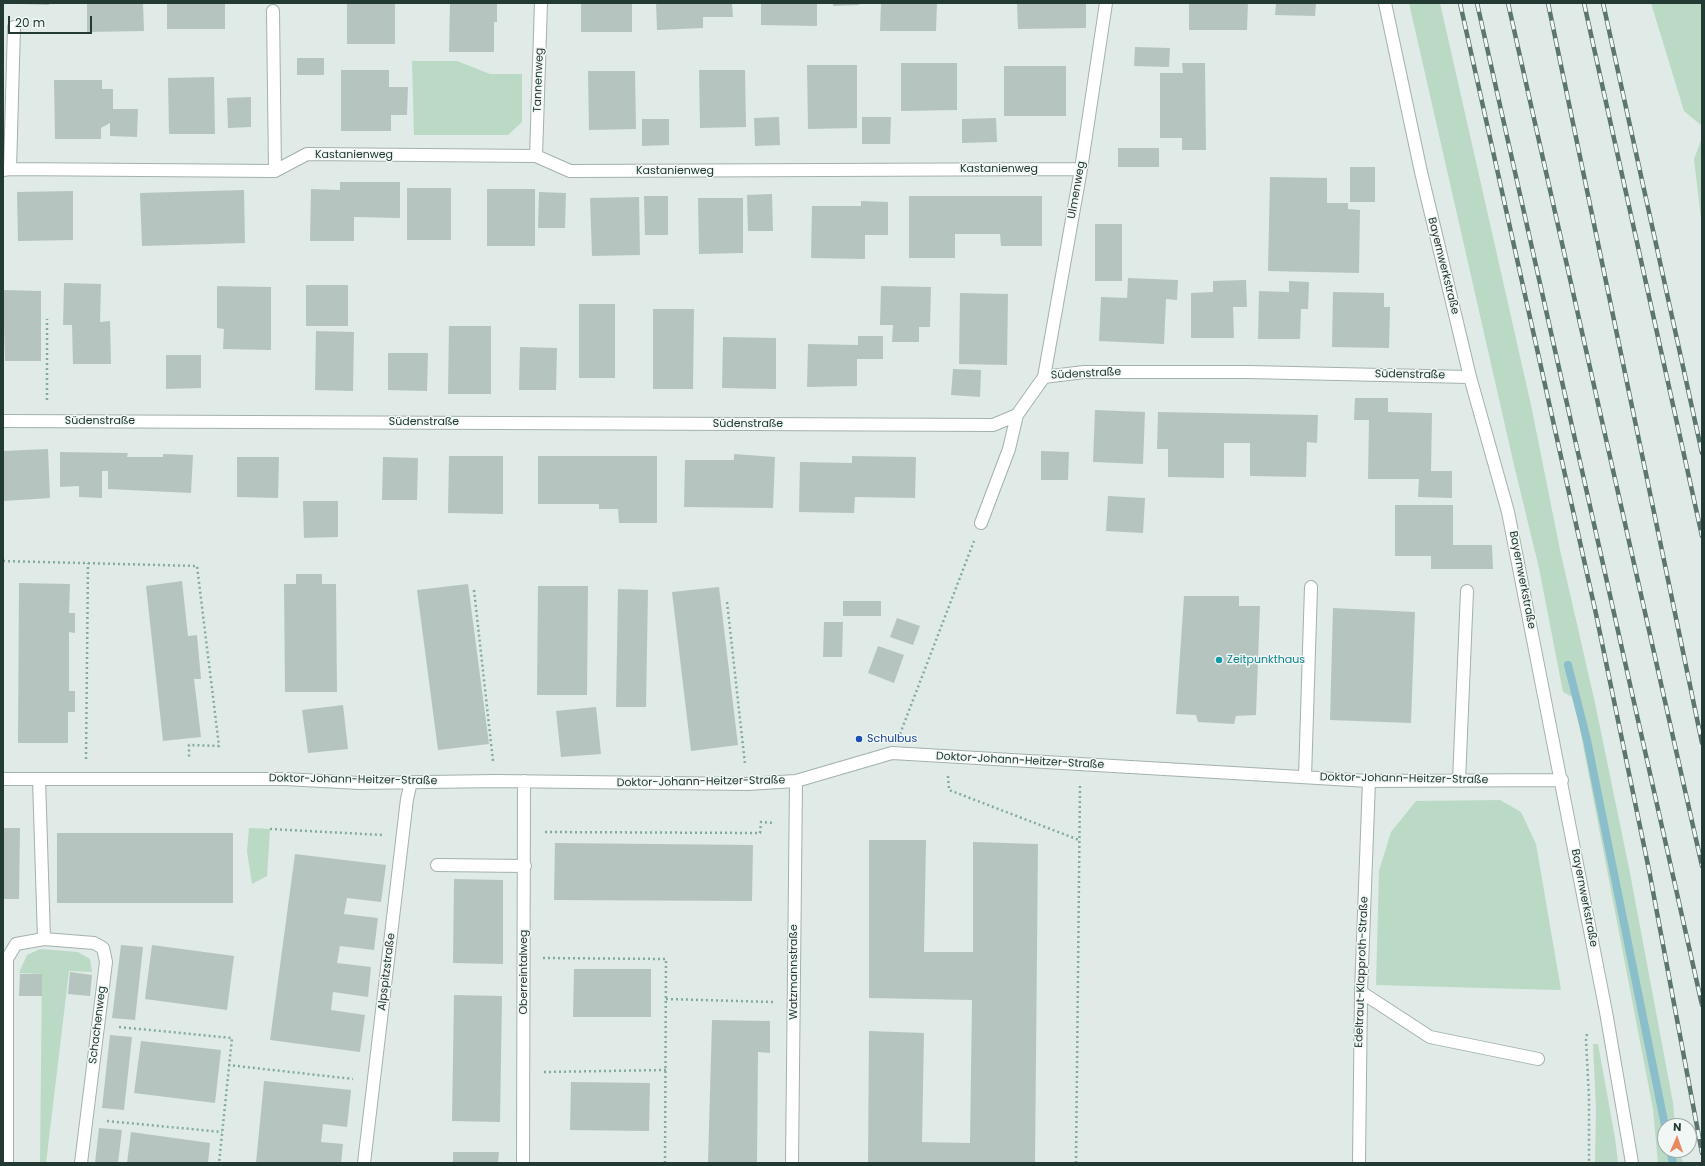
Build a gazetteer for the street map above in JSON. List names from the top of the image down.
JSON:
{
  "streets": {
    "street": [
      "Tannenweg",
      "Kastanienweg",
      "Ulmenweg",
      "Bayernwerkstraße",
      "Südenstraße",
      "Doktor-Johann-Heitzer-Straße",
      "Alpspitzstraße",
      "Oberreintalweg",
      "Watzmannstraße",
      "Edeltraut-Klapproth-Straße",
      "Schachenweg"
    ]
  },
  "crossings": [
    ["Tannenweg", "Kastanienweg"],
    ["Kastanienweg", "Ulmenweg"],
    ["Ulmenweg", "Südenstraße"],
    ["Bayernwerkstraße", "Südenstraße"],
    ["Bayernwerkstraße", "Doktor-Johann-Heitzer-Straße"],
    ["Doktor-Johann-Heitzer-Straße", "Alpspitzstraße"],
    ["Doktor-Johann-Heitzer-Straße", "Oberreintalweg"],
    ["Doktor-Johann-Heitzer-Straße", "Watzmannstraße"],
    ["Doktor-Johann-Heitzer-Straße", "Edeltraut-Klapproth-Straße"]
  ],
  "places": ["Zeitpunkthaus", "Schulbus"],
  "scale_bar": "20 m",
  "north": "top"
}
